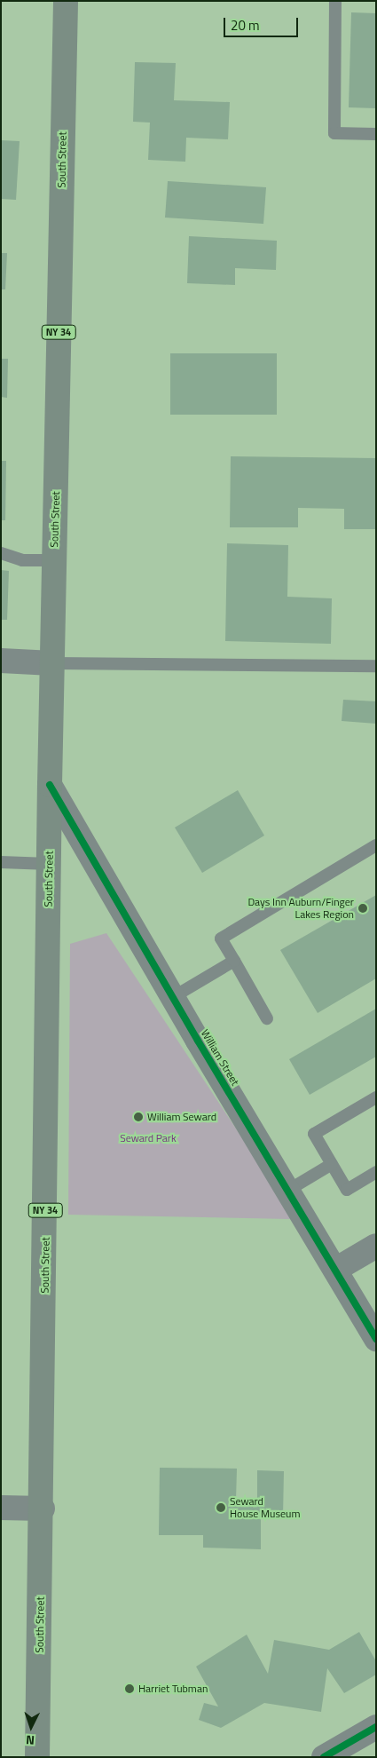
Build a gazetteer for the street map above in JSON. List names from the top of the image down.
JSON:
{
  "streets": {
    "main road": ["South Street", "NY 34"],
    "street": ["William Street"]
  },
  "crossings": [
    ["South Street", "William Street"]
  ],
  "parks": ["Seward Park"],
  "places": [
    "Days Inn Auburn/Finger Lakes Region",
    "William Seward",
    "Seward House Museum",
    "Harriet Tubman"
  ],
  "scale_bar": "20 m",
  "north": "bottom"
}
